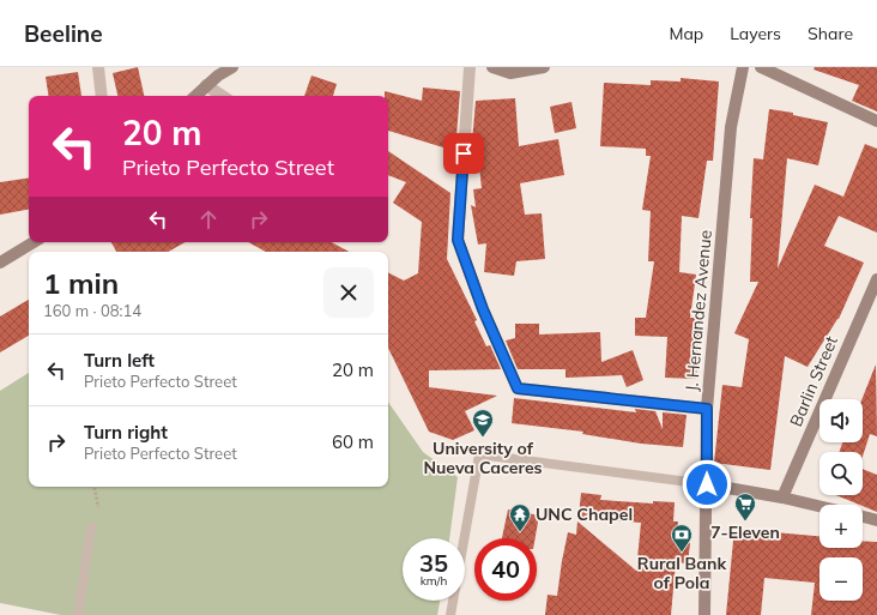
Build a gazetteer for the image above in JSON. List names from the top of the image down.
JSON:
{
  "streets": {
    "street": ["J. Hernandez Avenue", "Barlin Street"]
  },
  "places": {
    "school or university": ["University of Nueva Caceres"],
    "supermarket": ["7-Eleven"],
    "temple": ["UNC Chapel"],
    "bank": ["Rural Bank of Pola"]
  },
  "page": {
    "header": "Beeline",
    "nav": ["Map", "Layers", "Share"],
    "turn": ["20 m", "Prieto Perfecto Street"],
    "heading": ["1 min", "160 m · 08:14"],
    "list": [
      {
        "name": "Turn left",
        "note": "Prieto Perfecto Street",
        "value": "20 m"
      },
      {
        "name": "Turn right",
        "note": "Prieto Perfecto Street",
        "value": "60 m"
      }
    ],
    "map_buttons": ["+", "−"],
    "speed": "35 km/h",
    "limit": "40"
  }
}
